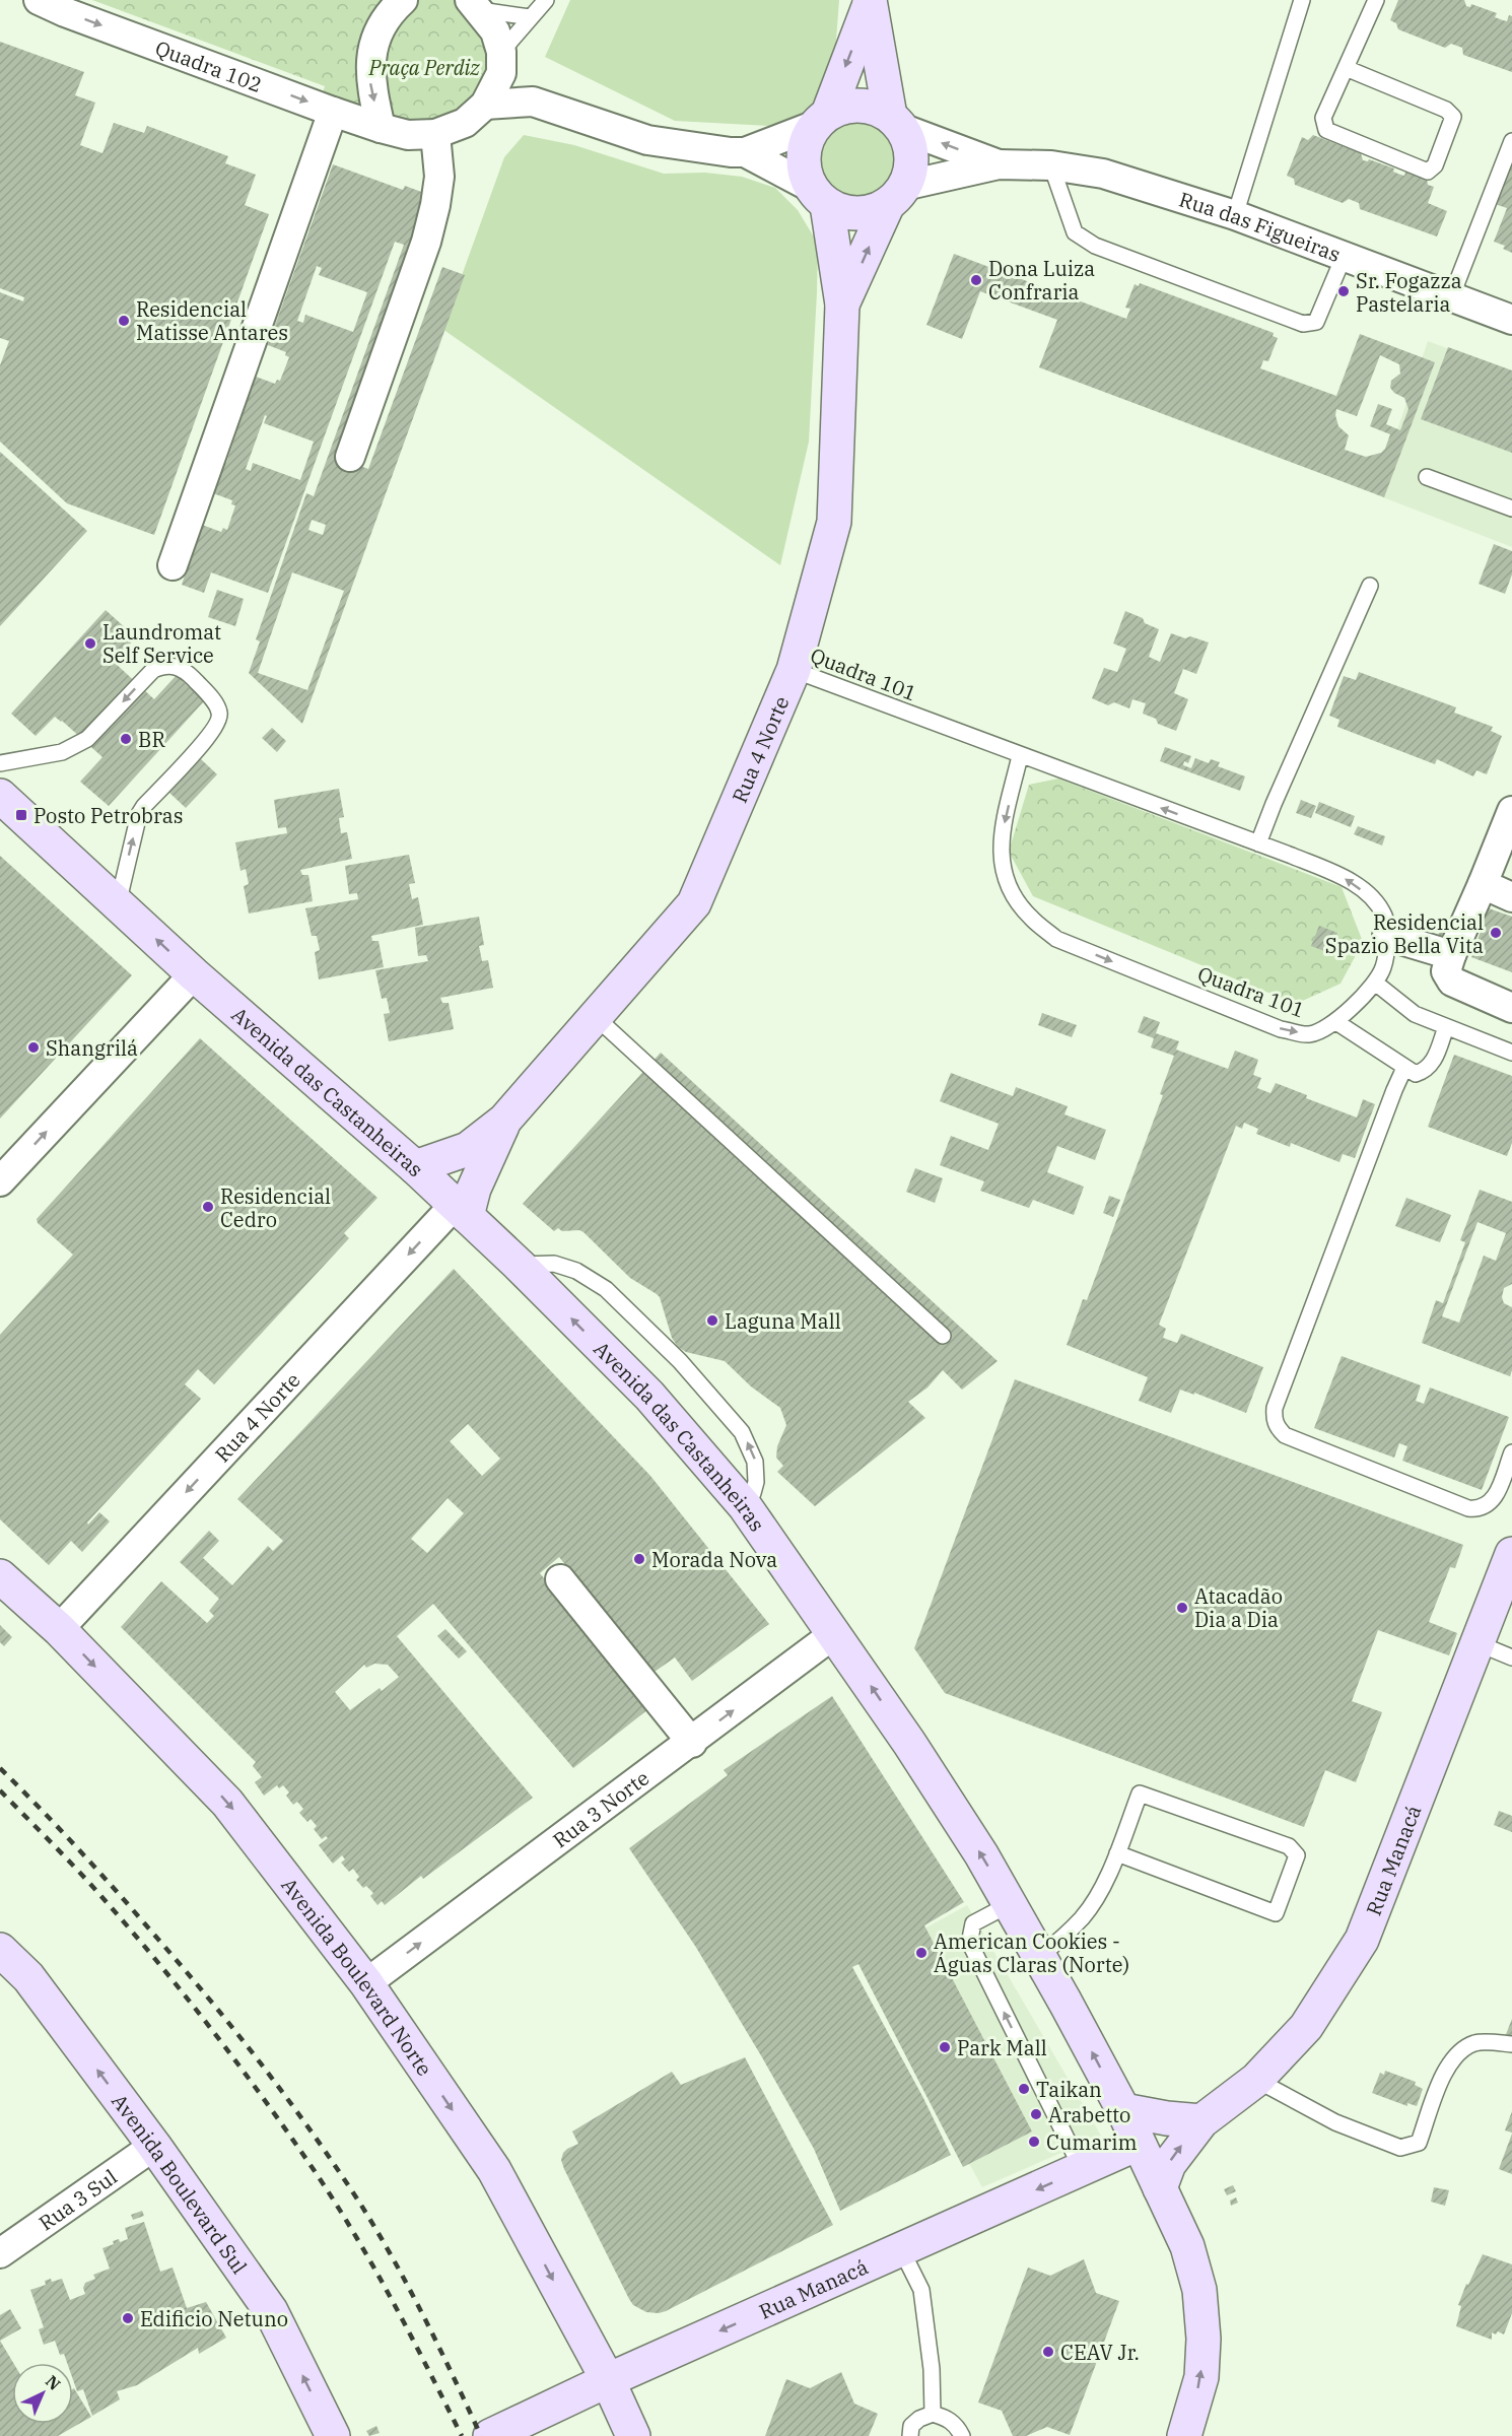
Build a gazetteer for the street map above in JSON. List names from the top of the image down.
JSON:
{
  "streets": {
    "street": [
      "Quadra 102",
      "Rua das Figueiras",
      "Rua 4 Norte",
      "Avenida das Castanheiras",
      "Rua 3 Norte",
      "Rua Manacá",
      "Avenida Boulevard Norte",
      "Avenida Boulevard Sul",
      "Rua 3 Sul"
    ],
    "lane": ["Quadra 101"]
  },
  "crossings": [
    ["Rua das Figueiras", "Rua 4 Norte"],
    ["Quadra 101", "Rua 4 Norte"],
    ["Rua 4 Norte", "Avenida das Castanheiras"],
    ["Rua 4 Norte", "Avenida Boulevard Norte"],
    ["Avenida das Castanheiras", "Rua 3 Norte"],
    ["Avenida das Castanheiras", "Rua Manacá"],
    ["Rua 3 Norte", "Avenida Boulevard Norte"],
    ["Rua Manacá", "Avenida Boulevard Norte"],
    ["Avenida Boulevard Sul", "Rua 3 Sul"]
  ],
  "one_way": [
    "Quadra 102",
    "Avenida das Castanheiras",
    "Rua 3 Norte",
    "Avenida Boulevard Norte",
    "Avenida Boulevard Sul"
  ],
  "parks": ["Praça Perdiz"],
  "places": {
    "other": [
      "Dona Luiza Confraria",
      "Sr. Fogazza Pastelaria",
      "Residencial Matisse Antares",
      "Laundromat Self Service",
      "BR",
      "Residencial Spazio Bella Vita",
      "Shangrilá",
      "Residencial Cedro",
      "Laguna Mall",
      "Morada Nova",
      "Atacadão Dia a Dia",
      "American Cookies - Águas Claras (Norte)",
      "Park Mall",
      "Taikan",
      "Arabetto",
      "Cumarim",
      "Edificio Netuno",
      "CEAV Jr."
    ],
    "transit": ["Posto Petrobras"]
  },
  "north": "top right"
}
